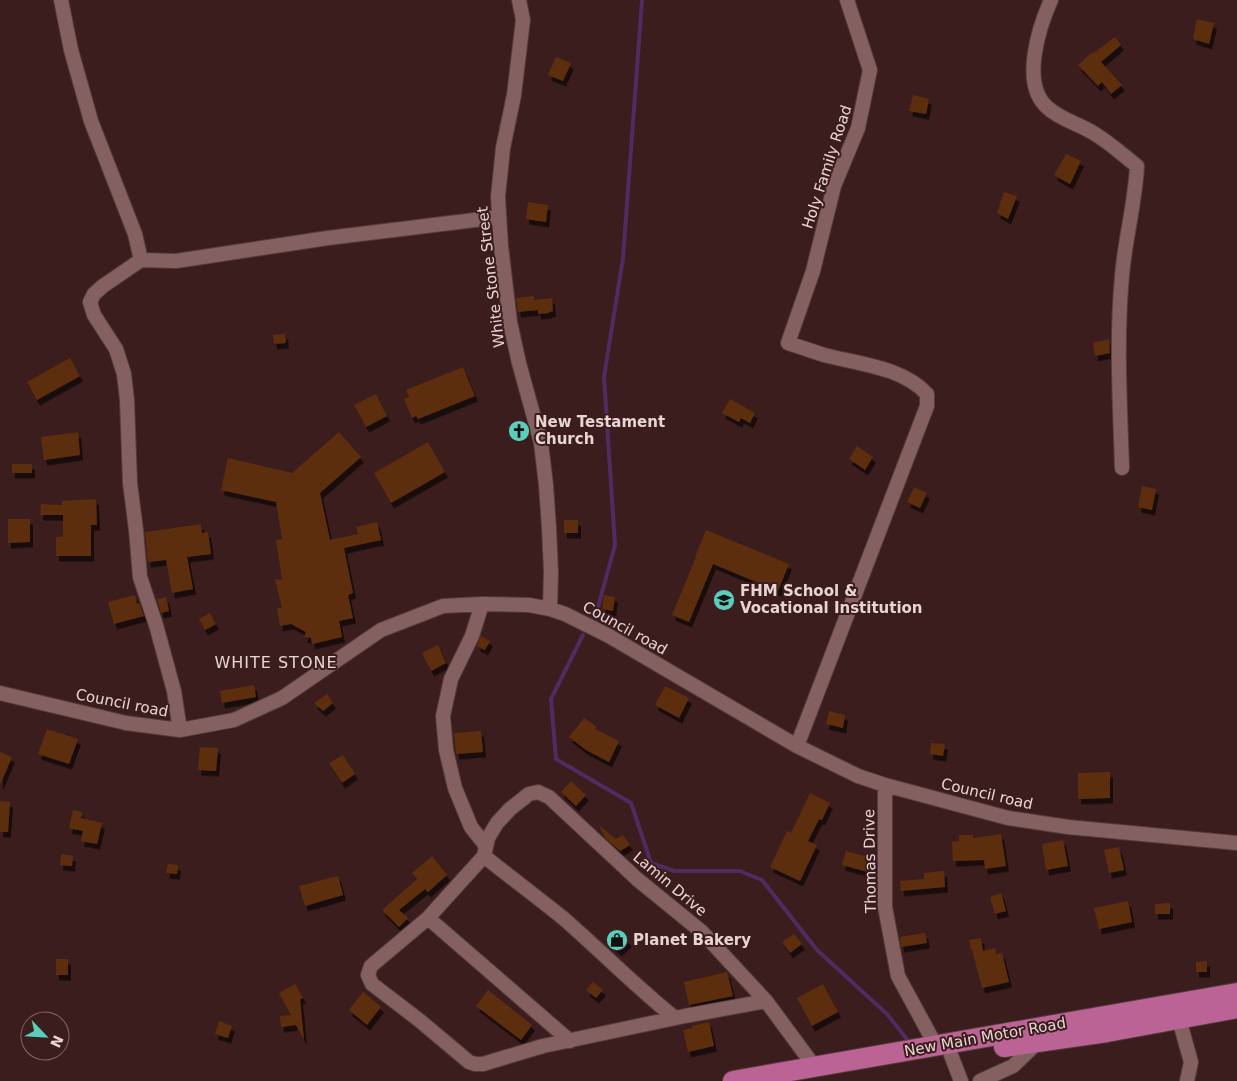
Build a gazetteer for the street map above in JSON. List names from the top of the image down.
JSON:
{
  "streets": {
    "highway": ["New Main Motor Road"],
    "street": [
      "Holy Family Road",
      "White Stone Street",
      "Council road",
      "Thomas Drive",
      "Lamin Drive"
    ]
  },
  "crossings": [
    ["Holy Family Road", "Council road"],
    ["White Stone Street", "Council road"],
    ["Council road", "Thomas Drive"],
    ["Thomas Drive", "New Main Motor Road"],
    ["Lamin Drive", "New Main Motor Road"]
  ],
  "districts": ["WHITE STONE"],
  "places": {
    "church": ["New Testament Church"],
    "school or university": ["FHM School & Vocational Institution"],
    "shop": ["Planet Bakery"]
  },
  "north": "bottom right"
}
